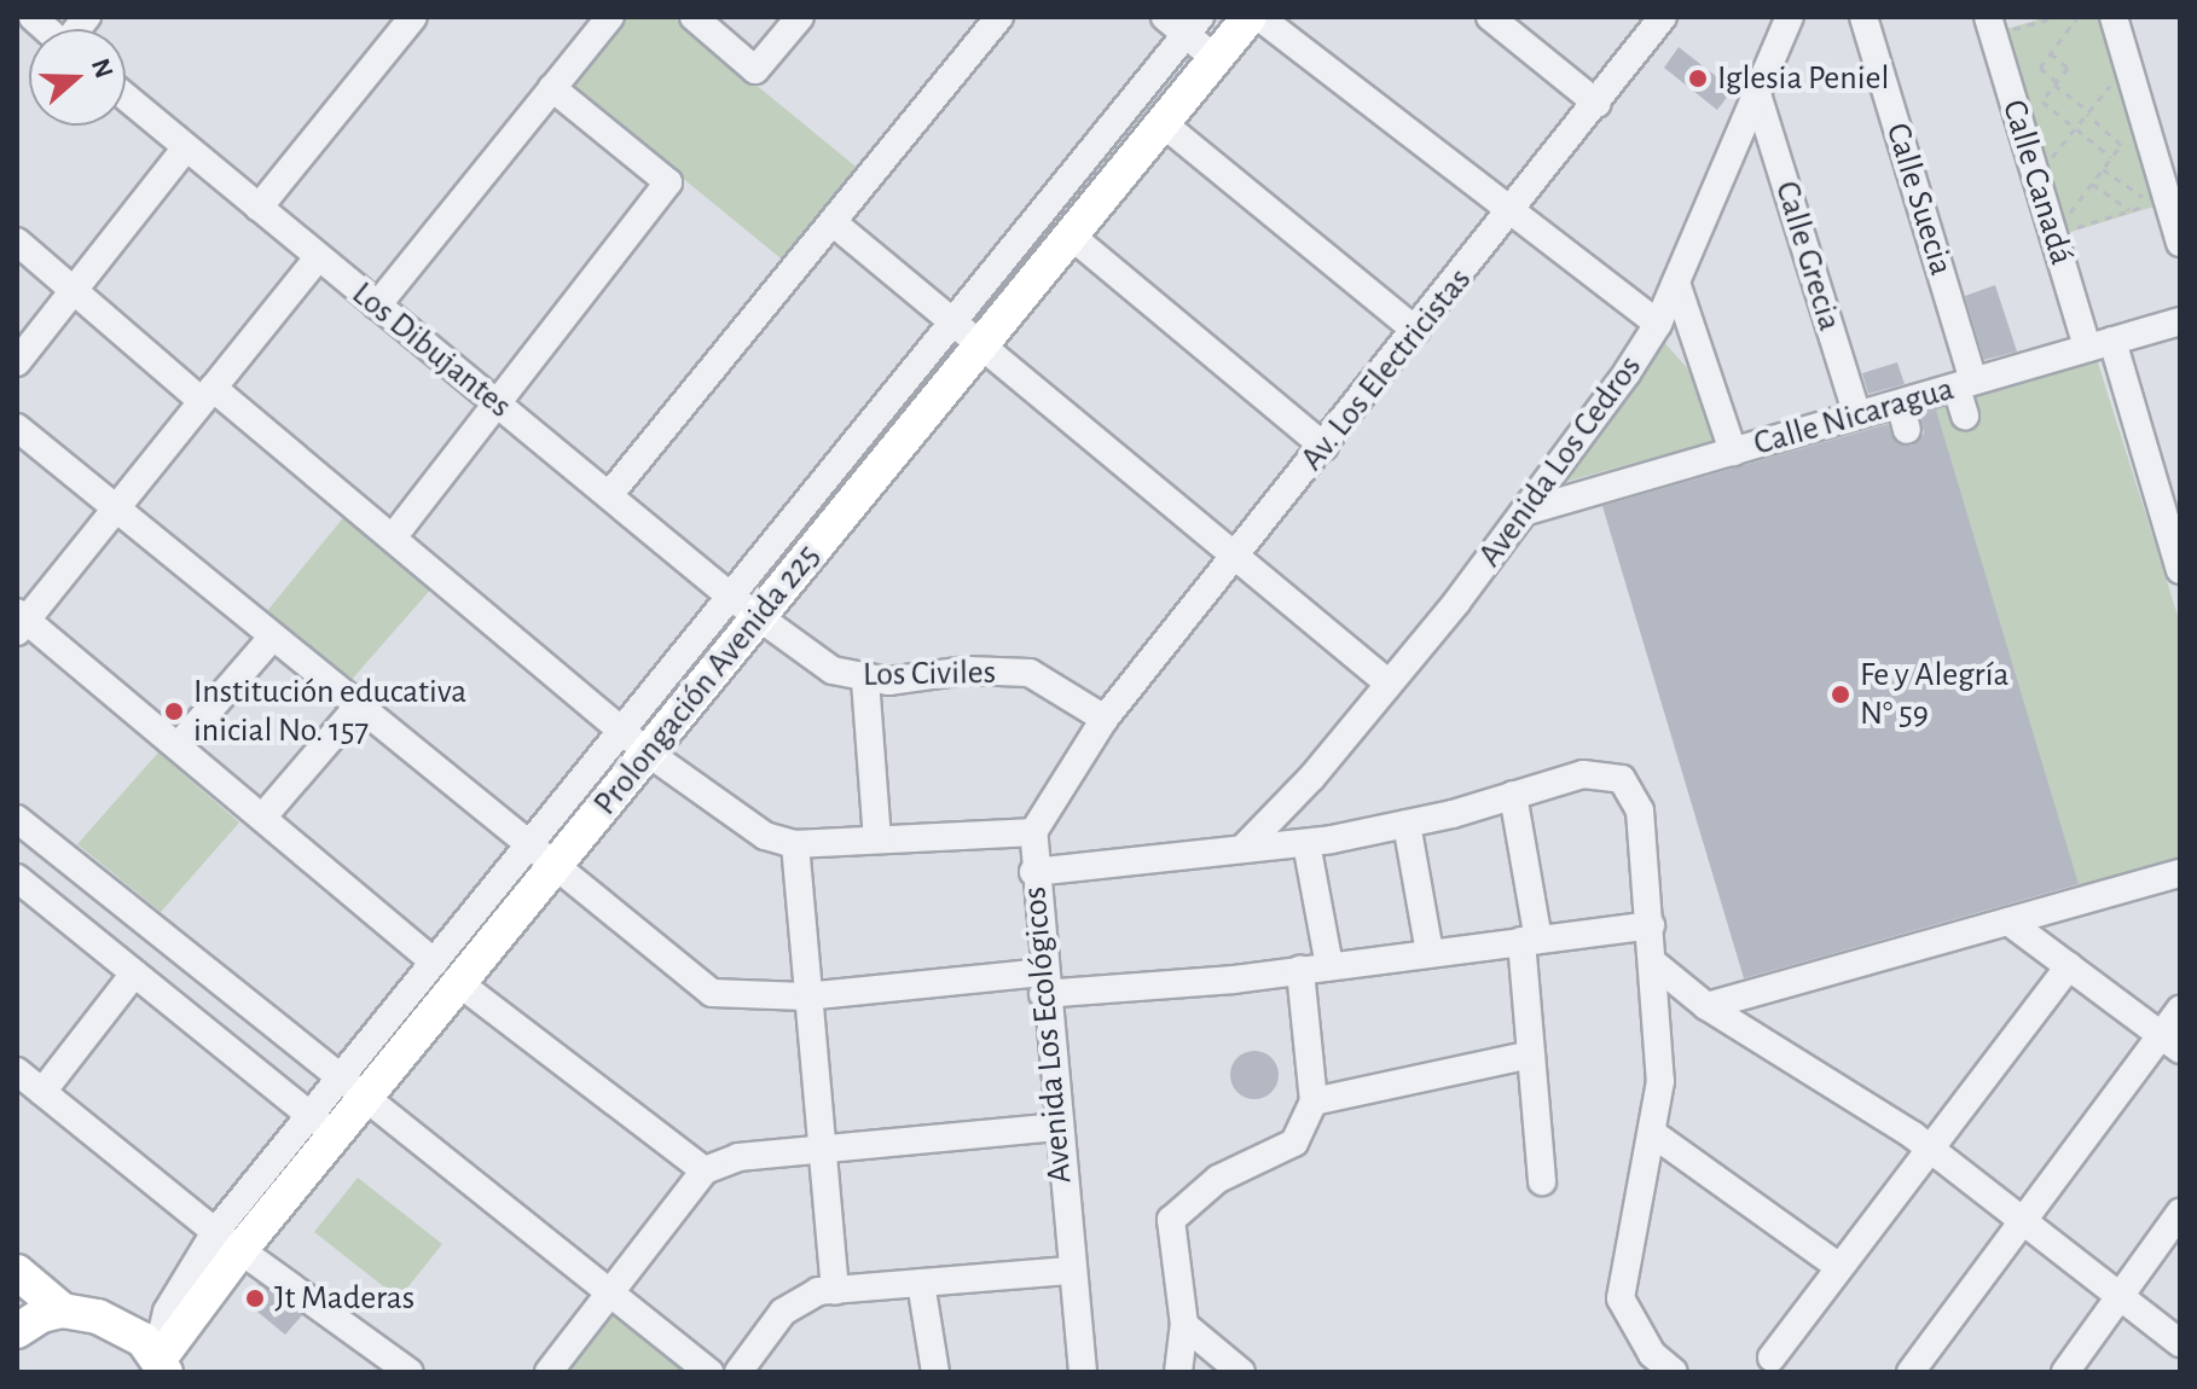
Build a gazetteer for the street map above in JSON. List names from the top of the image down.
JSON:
{
  "streets": {
    "main road": ["Prolongación Avenida 225"],
    "street": [
      "Calle Canadá",
      "Calle Suecia",
      "Calle Grecia",
      "Los Dibujantes",
      "Av. Los Electricistas",
      "Calle Nicaragua",
      "Avenida Los Cedros",
      "Los Civiles",
      "Avenida Los Ecológicos"
    ]
  },
  "crossings": [
    ["Calle Canadá", "Calle Nicaragua"],
    ["Calle Suecia", "Calle Nicaragua"],
    ["Calle Grecia", "Calle Nicaragua"],
    ["Calle Grecia", "Avenida Los Cedros"],
    ["Los Dibujantes", "Los Civiles"],
    ["Los Dibujantes", "Prolongación Avenida 225"],
    ["Av. Los Electricistas", "Los Civiles"],
    ["Calle Nicaragua", "Avenida Los Cedros"],
    ["Los Civiles", "Prolongación Avenida 225"]
  ],
  "places": [
    "Iglesia Peniel",
    "Fe y Alegría N° 59",
    "Institución educativa inicial No. 157",
    "Jt Maderas"
  ],
  "north": "right"
}
